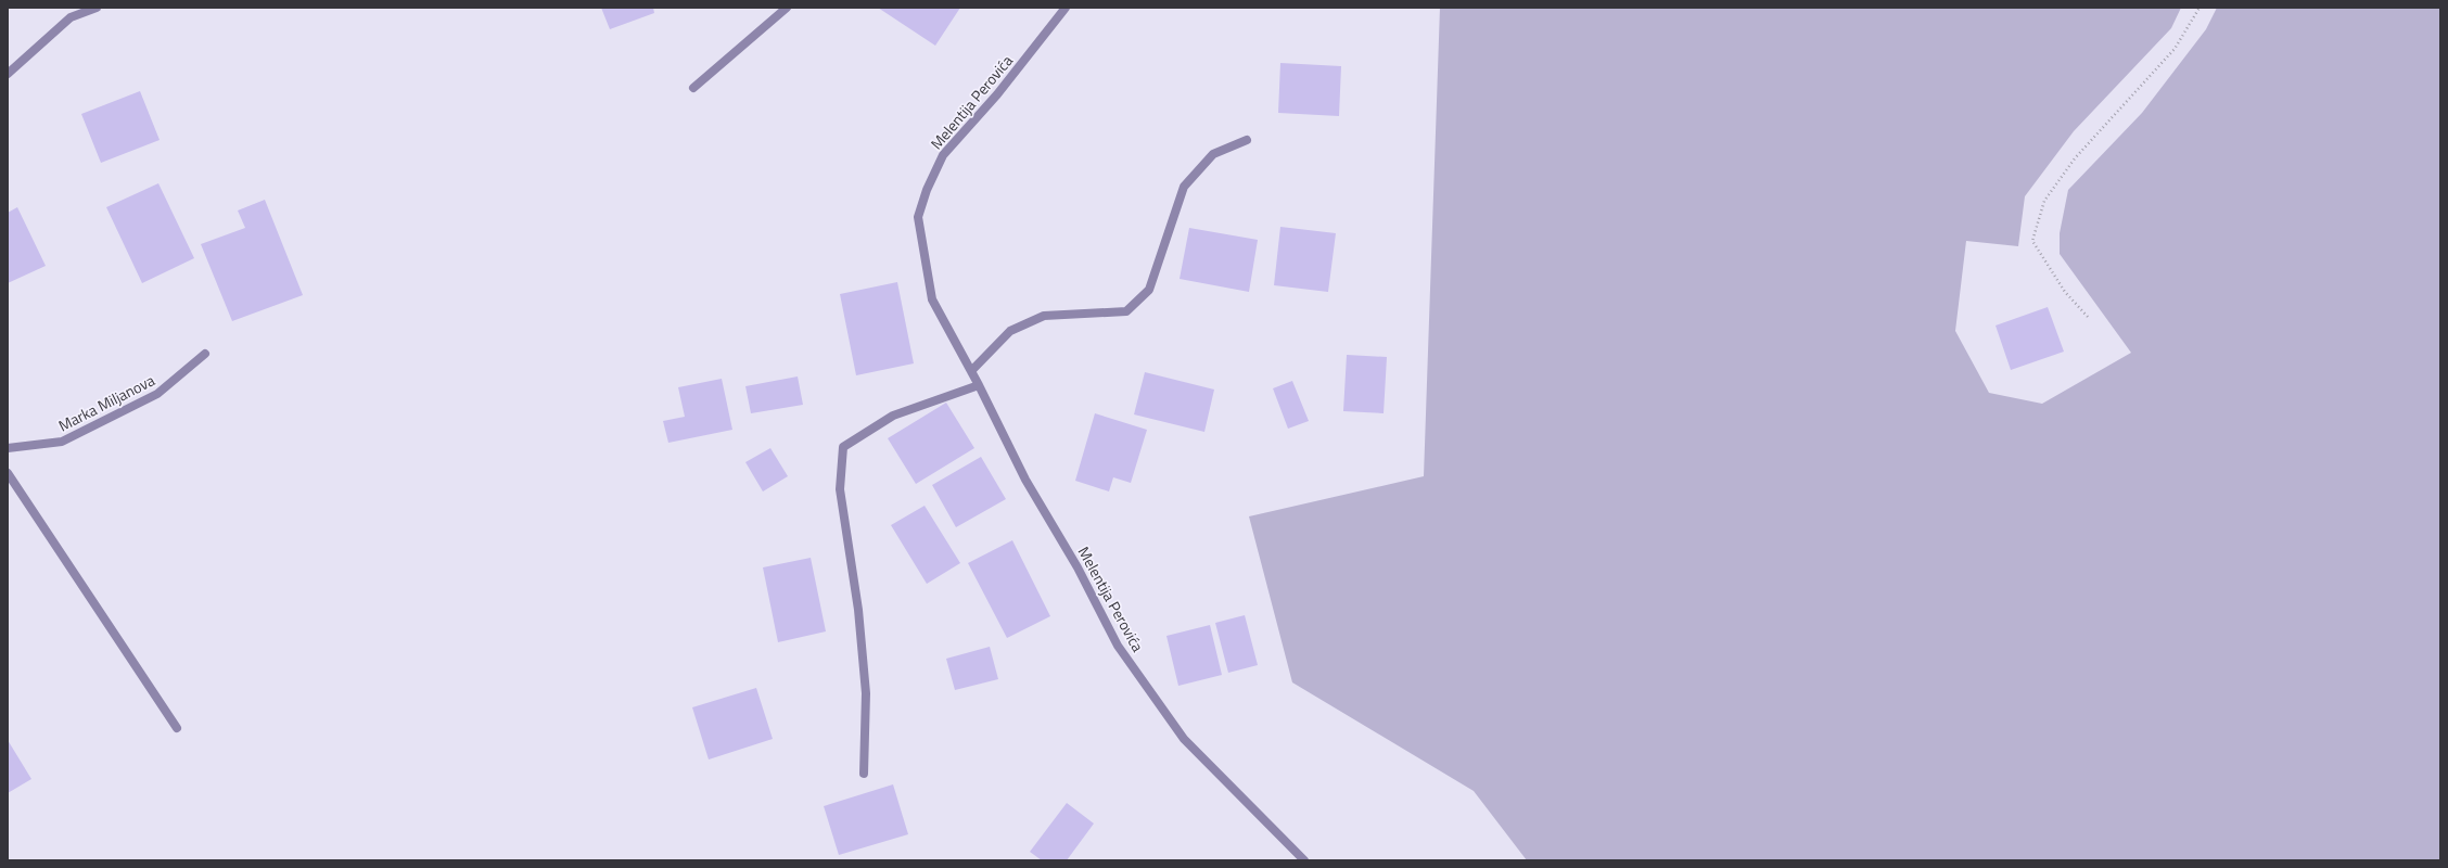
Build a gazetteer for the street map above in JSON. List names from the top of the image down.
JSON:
{
  "streets": {
    "street": ["Melentija Perovića", "Marka Miljanova"]
  }
}
